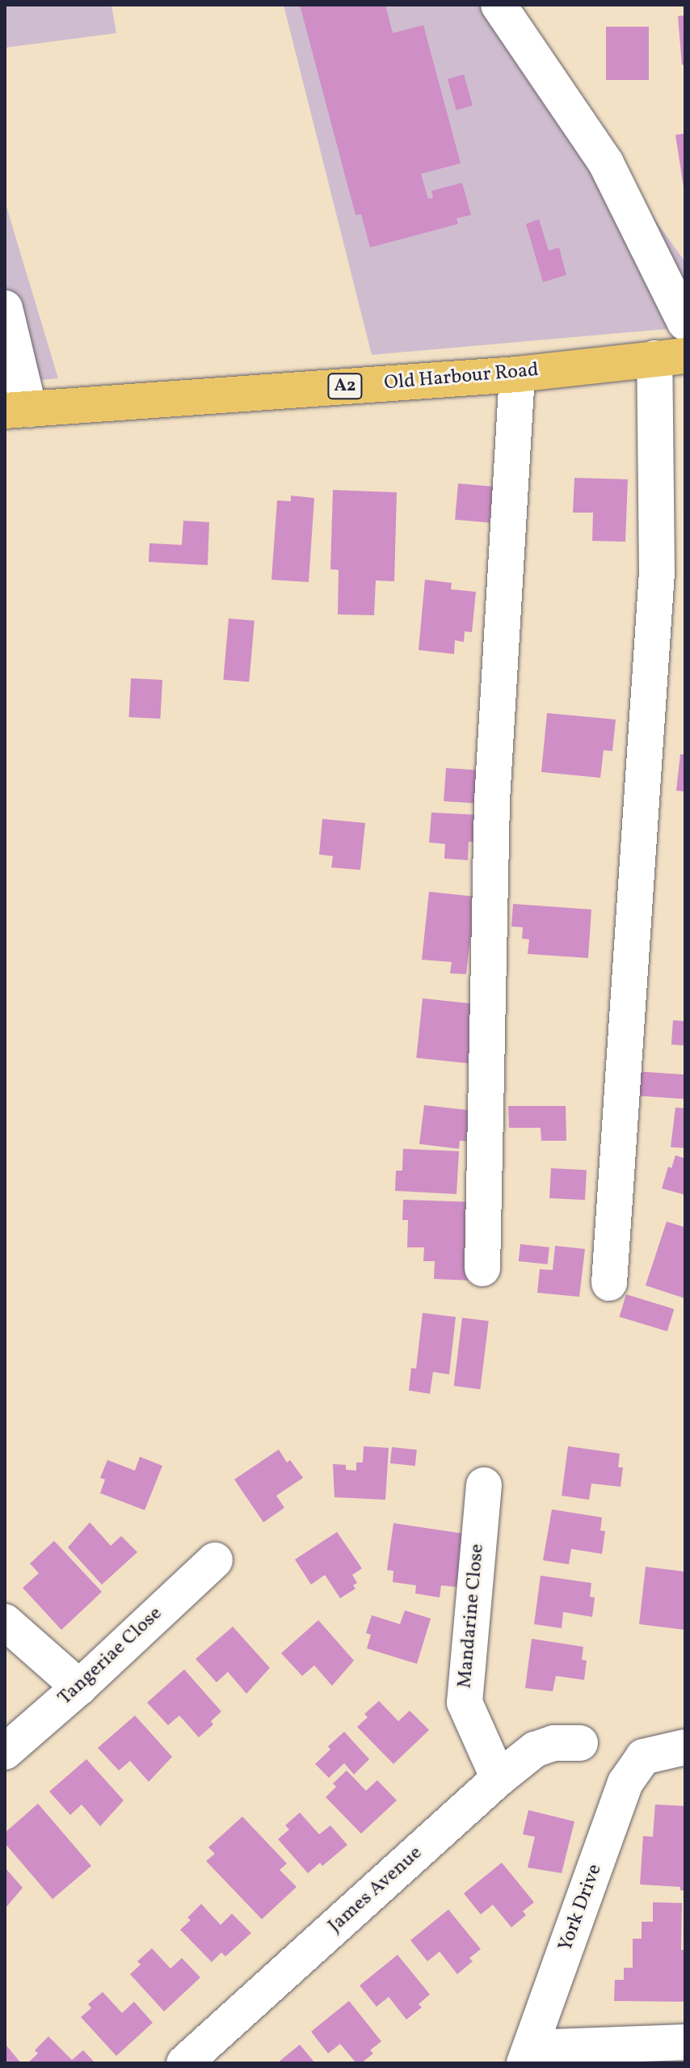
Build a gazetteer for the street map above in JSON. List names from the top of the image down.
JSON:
{
  "streets": {
    "main road": ["Old Harbour Road", "A2"],
    "street": [
      "Mandarine Close",
      "Tangeriae Close",
      "James Avenue",
      "York Drive"
    ]
  },
  "crossings": [
    ["Mandarine Close", "James Avenue"]
  ]
}
